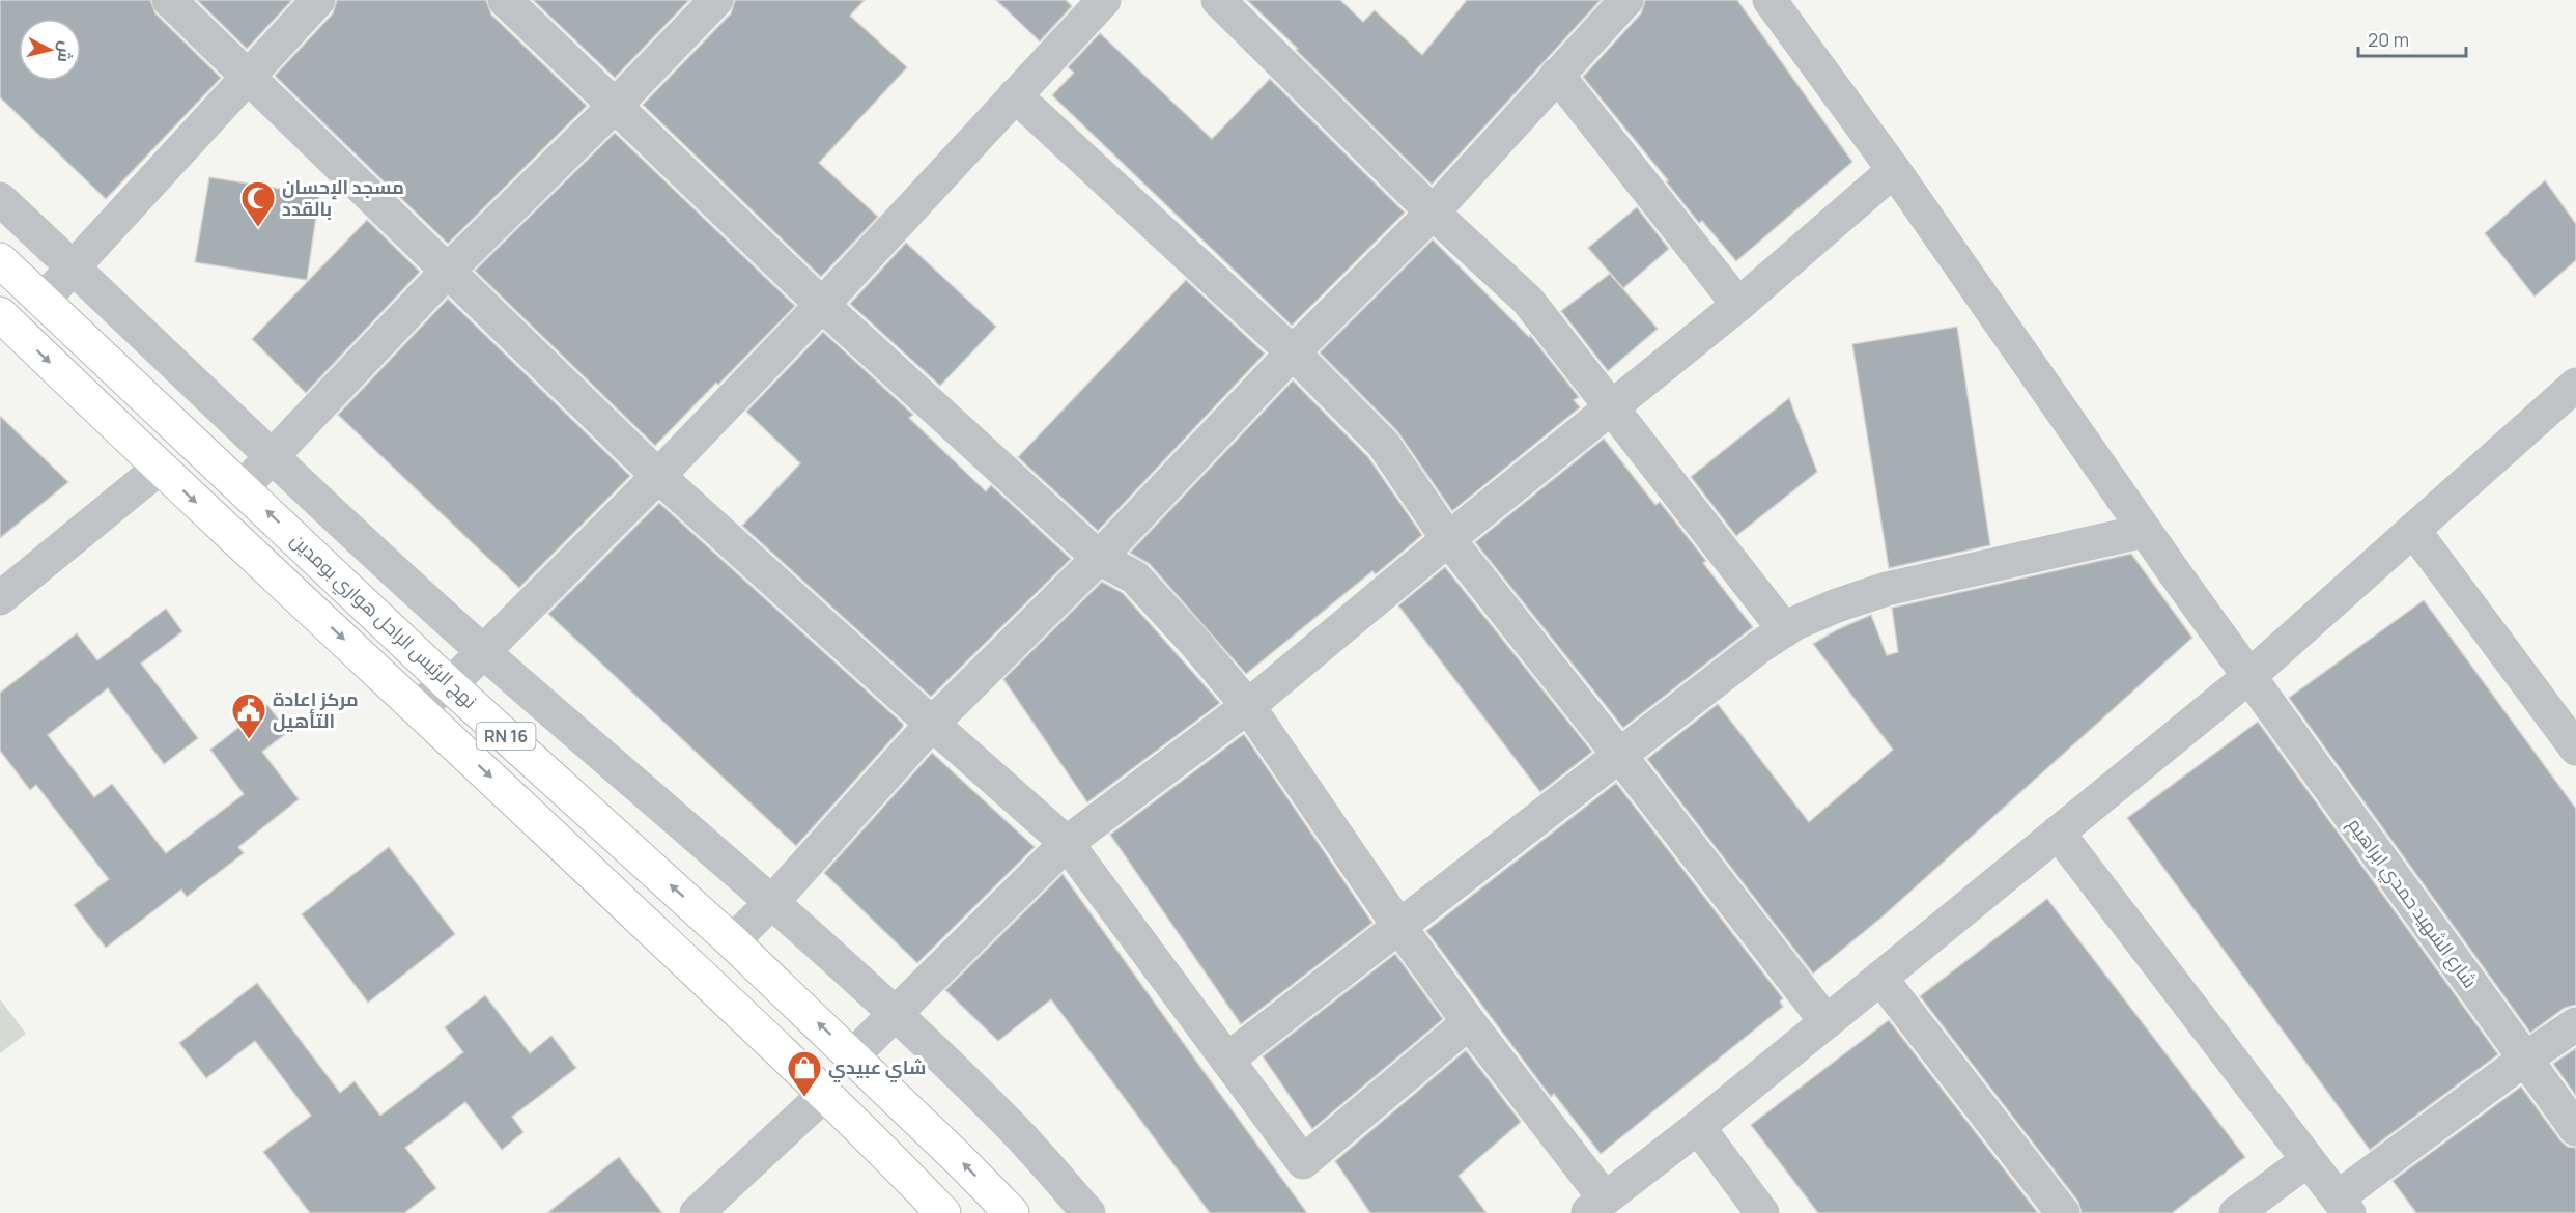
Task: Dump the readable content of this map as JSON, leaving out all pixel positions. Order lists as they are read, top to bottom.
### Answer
{
  "streets": {
    "main road": ["نهج الرئيس الراحل هواري بومدين", "RN 16"],
    "street": ["شارع الشهيد حمدي ابراهيم"]
  },
  "places": {
    "mosque": ["مسجد الإحسان بالقدد"],
    "public building": ["مركز إعادة التأهيل"],
    "shop": ["شاي عبيدي"]
  },
  "scale_bar": "20 m",
  "north": "right"
}
